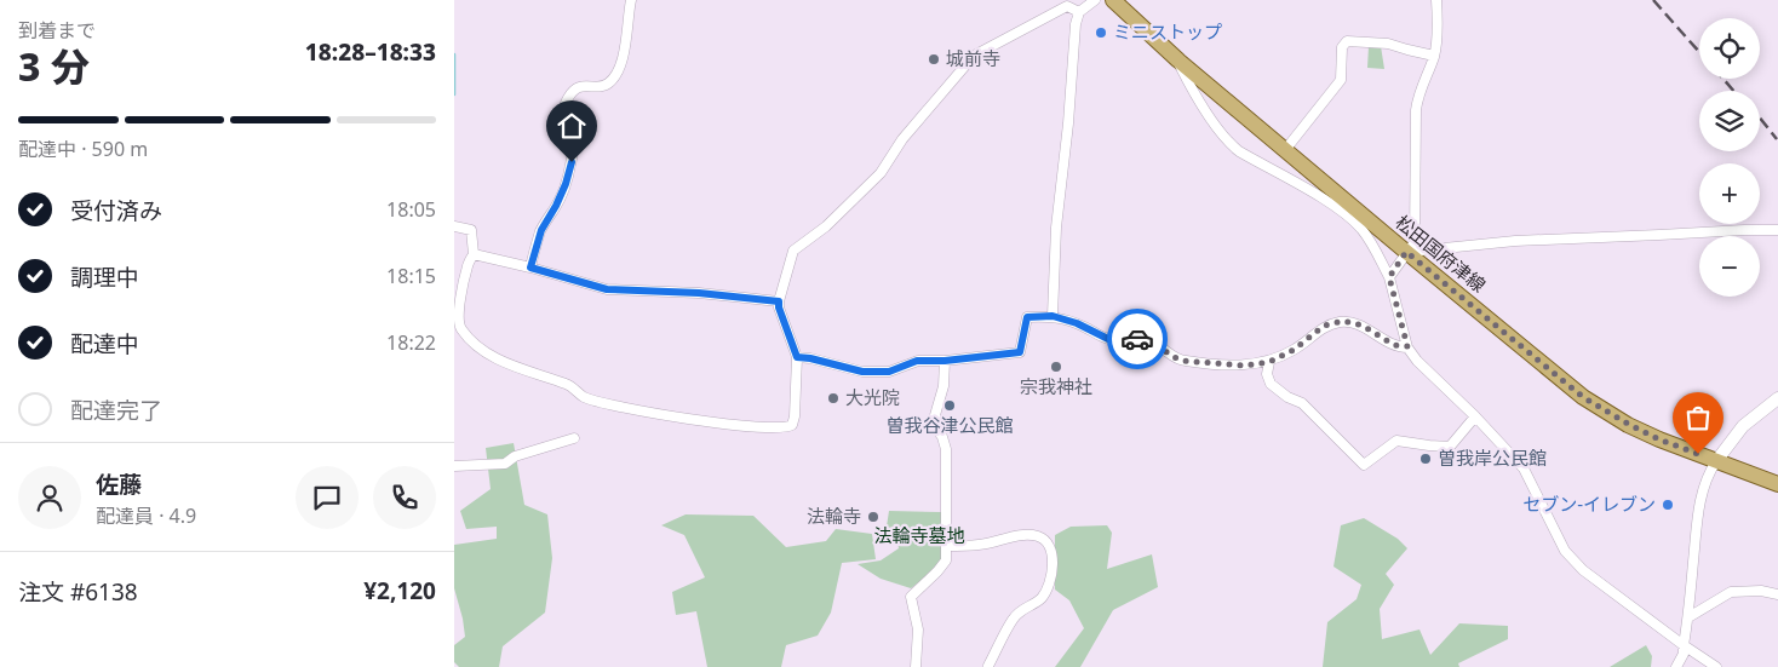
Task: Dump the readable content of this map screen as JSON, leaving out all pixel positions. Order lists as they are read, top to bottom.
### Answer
{
  "streets": {
    "main road": ["松田国府津線"]
  },
  "parks": ["法輪寺墓地"],
  "places": [
    "ミニストップ",
    "城前寺",
    "宗我神社",
    "大光院",
    "曽我谷津公民館",
    "曽我岸公民館",
    "セブン-イレブン",
    "法輪寺"
  ],
  "page": {
    "heading": ["3 分", "到着まで", "18:28–18:33"],
    "panel": [
      "佐藤",
      "配達員 · 4.9",
      "注文 #6138",
      "¥2,120"
    ],
    "map_buttons": ["+", "−"],
    "bar": "配達中 · 590 m",
    "list": [
      ["受付済み", "18:05"],
      ["調理中", "18:15"],
      ["配達中", "18:22"],
      "配達完了"
    ]
  }
}
